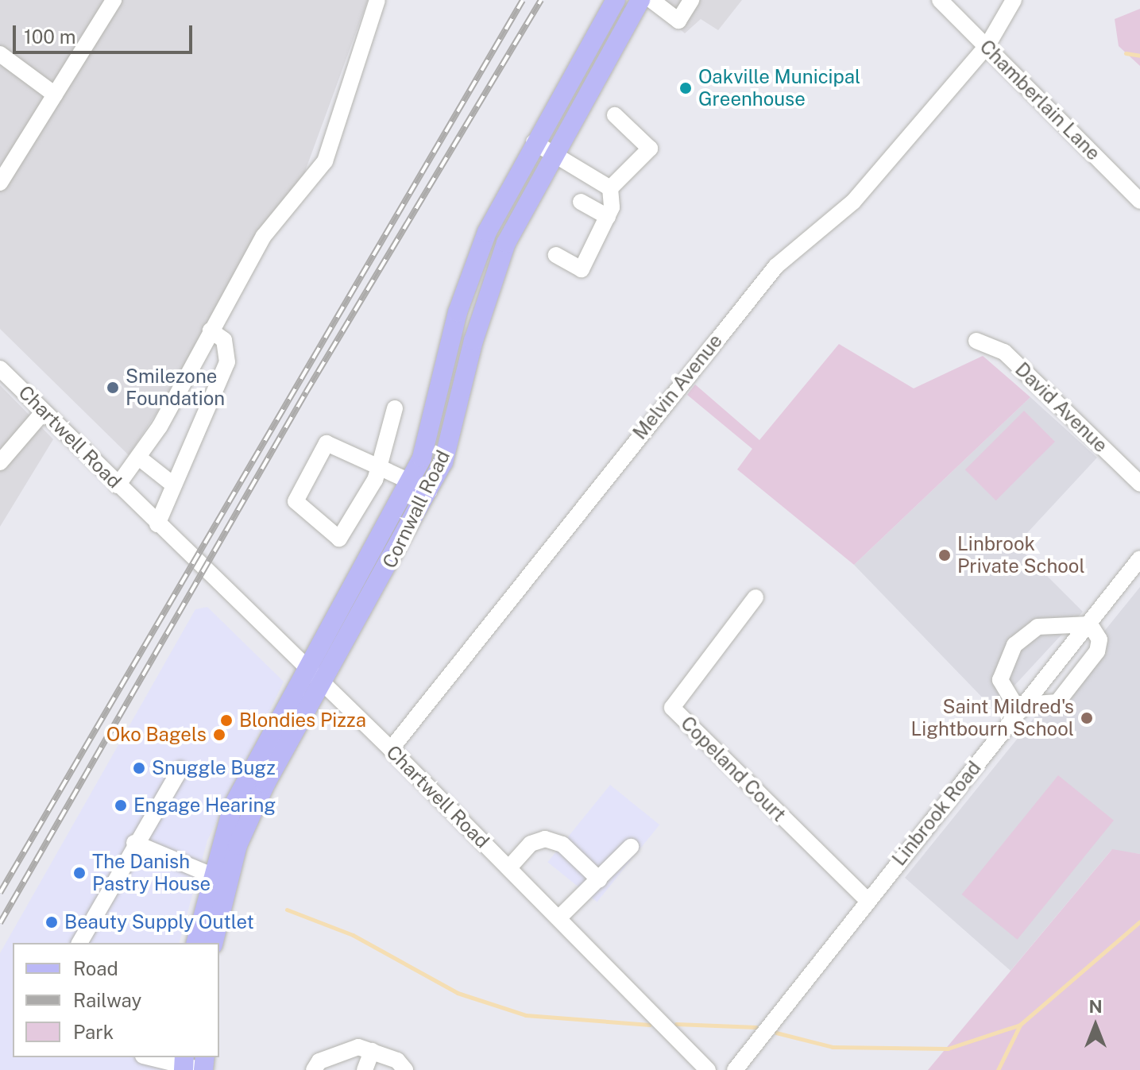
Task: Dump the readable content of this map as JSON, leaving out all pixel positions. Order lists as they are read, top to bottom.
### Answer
{
  "streets": {
    "main road": ["Cornwall Road"],
    "street": [
      "Chamberlain Lane",
      "Melvin Avenue",
      "David Avenue",
      "Chartwell Road",
      "Copeland Court",
      "Linbrook Road"
    ]
  },
  "crossings": [
    ["Chamberlain Lane", "Melvin Avenue"],
    ["Melvin Avenue", "Chartwell Road"],
    ["Chartwell Road", "Cornwall Road"],
    ["Copeland Court", "Linbrook Road"]
  ],
  "places": [
    "Oakville Municipal Greenhouse",
    "Smilezone Foundation",
    "Linbrook Private School",
    "Saint Mildred's Lightbourn School",
    "Blondies Pizza",
    "Oko Bagels",
    "Snuggle Bugz",
    "Engage Hearing",
    "The Danish Pastry House",
    "Beauty Supply Outlet"
  ],
  "legend": ["Road", "Railway", "Park"],
  "scale_bar": "100 m",
  "north": "top"
}
